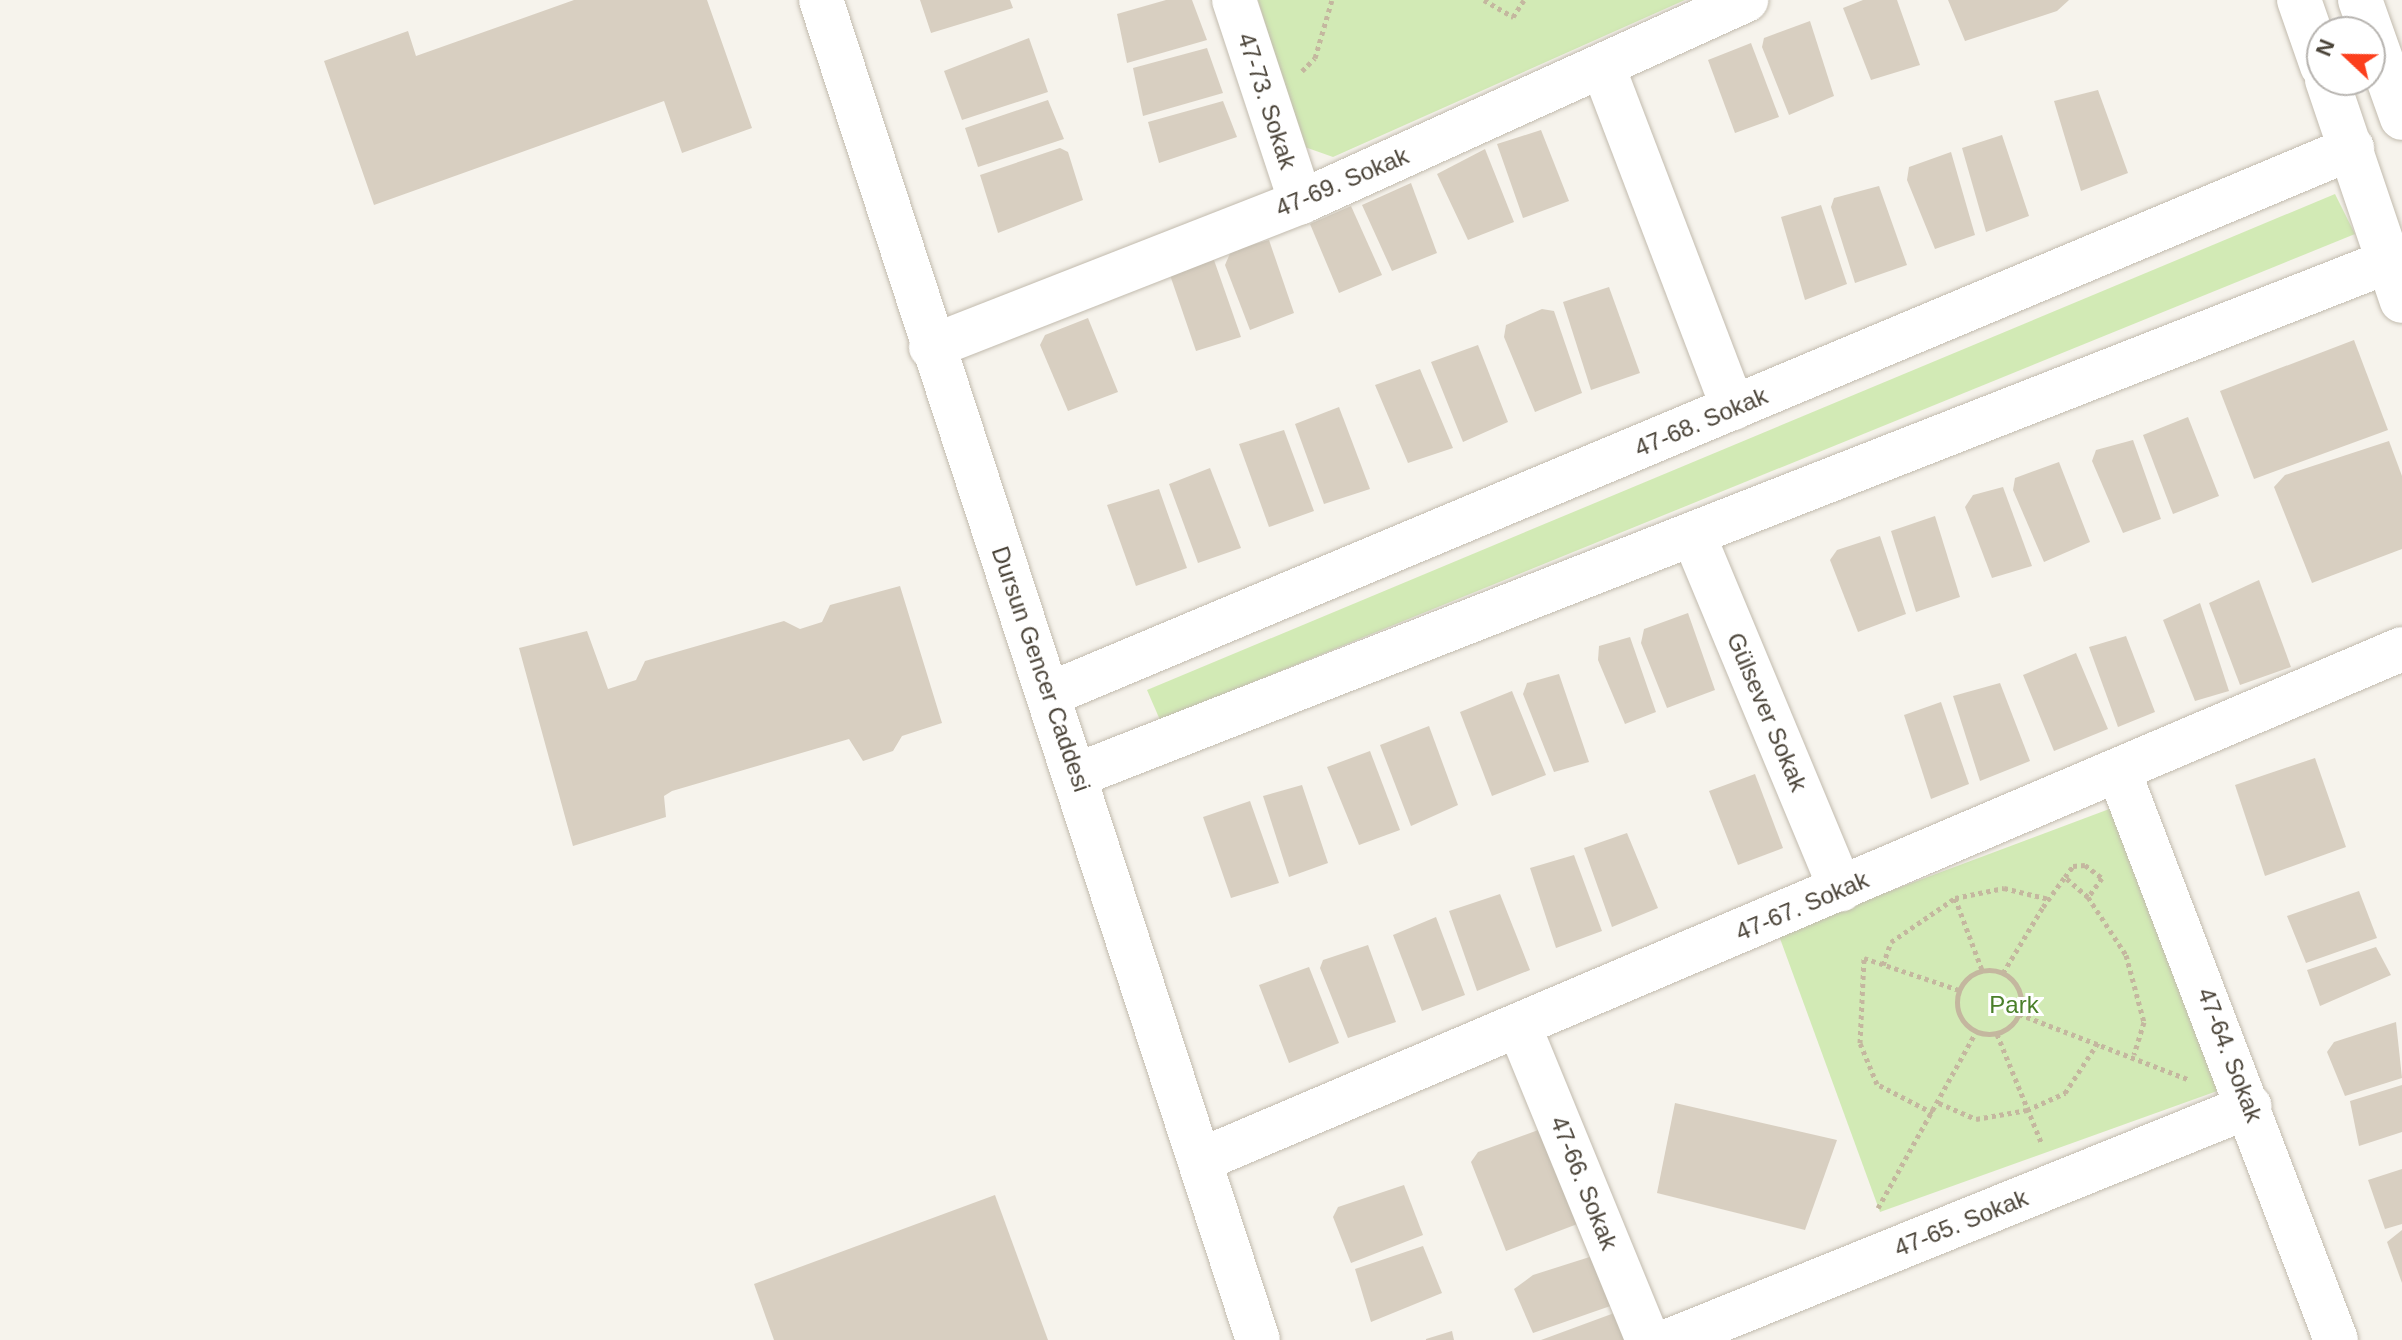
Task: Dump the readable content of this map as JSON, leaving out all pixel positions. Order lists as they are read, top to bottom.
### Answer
{
  "streets": {
    "street": [
      "47-73. Sokak",
      "47-69. Sokak",
      "47-68. Sokak",
      "Dursun Gencer Caddesi",
      "Gülsever Sokak",
      "47-67. Sokak",
      "47-64. Sokak",
      "47-66. Sokak",
      "47-65. Sokak"
    ]
  },
  "crossings": [
    ["47-73. Sokak", "47-69. Sokak"],
    ["47-69. Sokak", "Dursun Gencer Caddesi"],
    ["47-68. Sokak", "Dursun Gencer Caddesi"],
    ["Dursun Gencer Caddesi", "47-67. Sokak"],
    ["Gülsever Sokak", "47-67. Sokak"],
    ["47-67. Sokak", "47-64. Sokak"],
    ["47-67. Sokak", "47-66. Sokak"],
    ["47-64. Sokak", "47-65. Sokak"]
  ],
  "parks": ["Park"],
  "north": "left"
}
